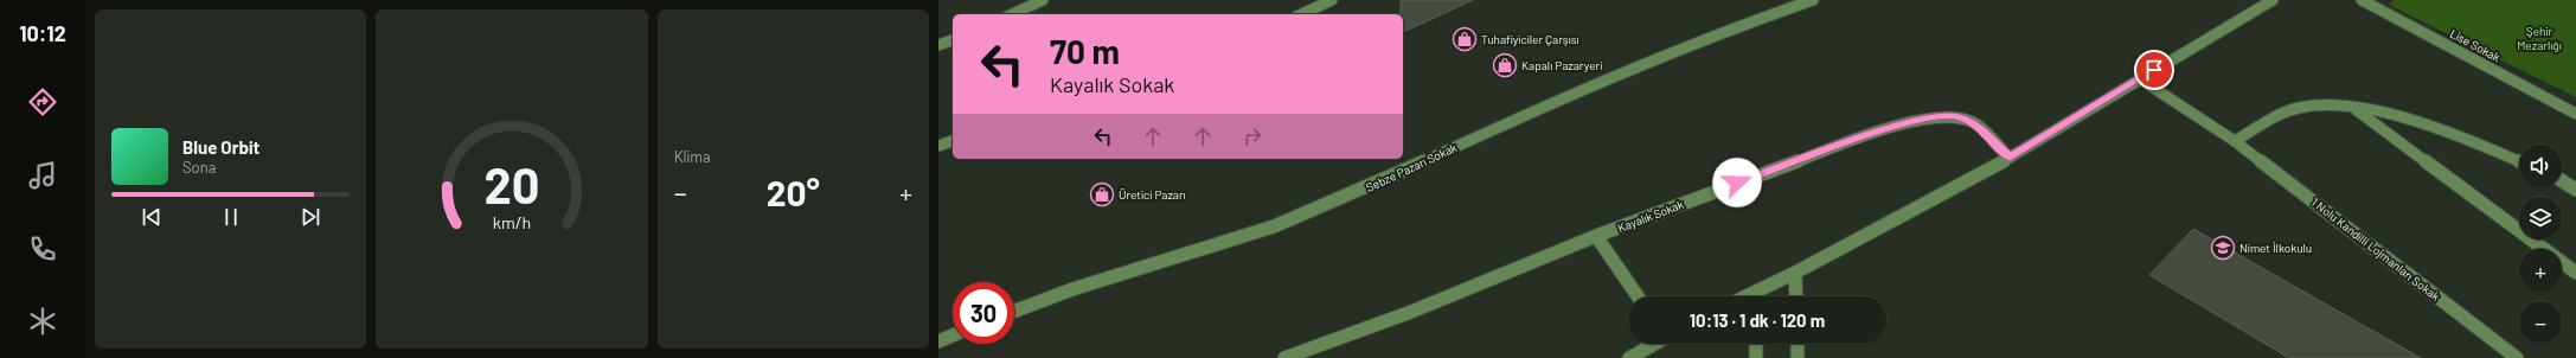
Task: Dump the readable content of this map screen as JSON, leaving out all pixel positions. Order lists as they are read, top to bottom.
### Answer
{
  "streets": {
    "street": [
      "Lise Sokak",
      "Sebze Pazarı Sokak",
      "Kayalık Sokak",
      "1 Nolu Kandilli Lojmanları Sokak"
    ]
  },
  "parks": ["Şehir Mezarlığı"],
  "places": {
    "shop": ["Tuhafiyiciler Çarşısı", "Kapalı Pazaryeri", "Üretici Pazarı"],
    "school or university": ["Nimet İlkokulu"]
  },
  "page": {
    "tabs": "10:12",
    "tile": "Klima",
    "turn": ["70 m", "Kayalık Sokak"],
    "song": ["Blue Orbit", "Sona"],
    "map_buttons": ["+", "−"],
    "heat": ["−", "20°", "+"],
    "limit": "30",
    "trip": "10:13 · 1 dk · 120 m",
    "gauge": ["20", "km/h"]
  }
}
